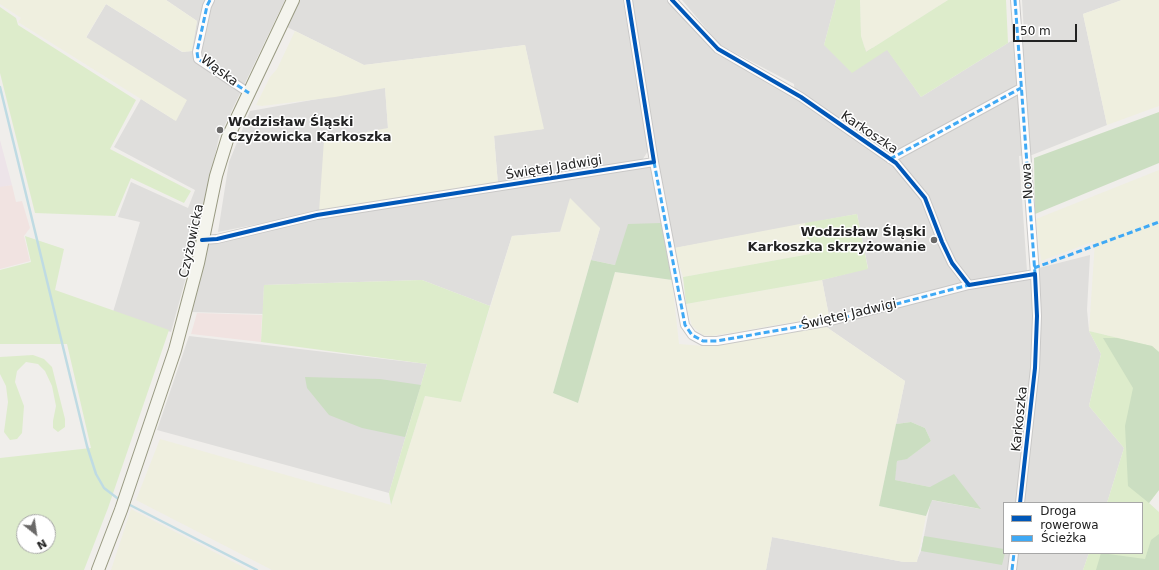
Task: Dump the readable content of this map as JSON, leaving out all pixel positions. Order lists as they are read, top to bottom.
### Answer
{
  "streets": {
    "street": [
      "Wąska",
      "Karkoszka",
      "Świętej Jadwigi",
      "Nowa",
      "Czyżowicka"
    ]
  },
  "crossings": [
    ["Wąska", "Czyżowicka"],
    ["Karkoszka", "Świętej Jadwigi"],
    ["Karkoszka", "Nowa"],
    ["Świętej Jadwigi", "Czyżowicka"]
  ],
  "places": ["Wodzisław Śląski Czyżowicka Karkoszka", "Wodzisław Śląski Karkoszka skrzyżowanie"],
  "legend": ["Droga rowerowa", "Ścieżka"],
  "scale_bar": "50 m",
  "north": "bottom right"
}
